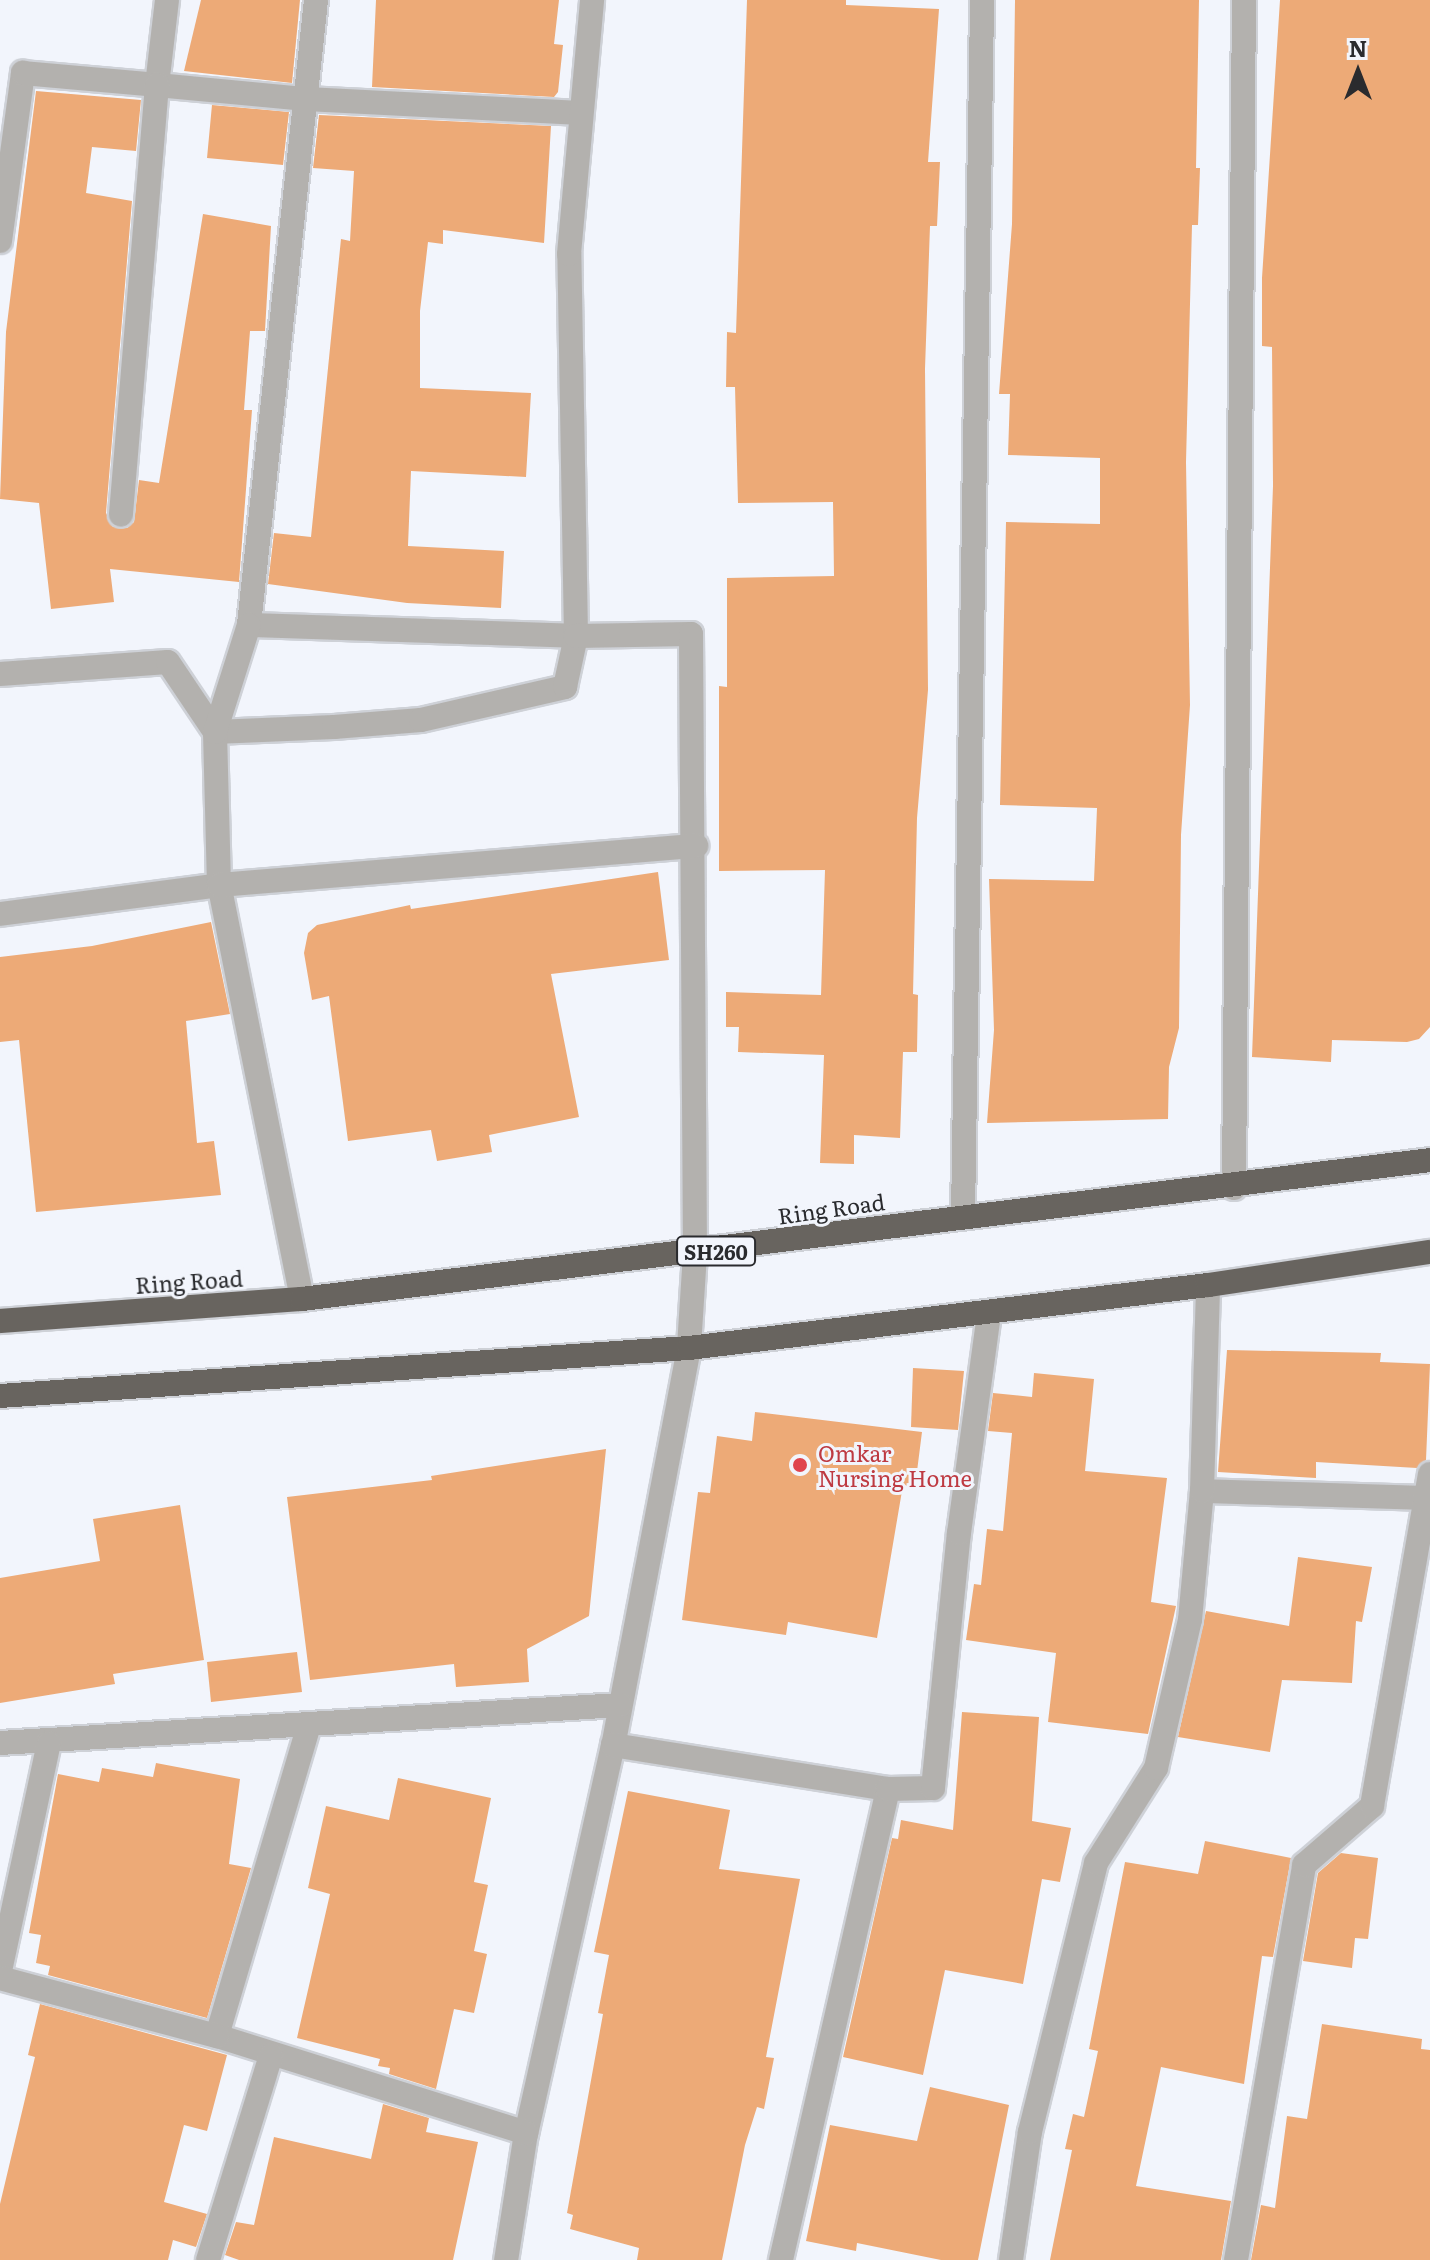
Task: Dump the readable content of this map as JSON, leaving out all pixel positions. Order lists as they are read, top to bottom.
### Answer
{
  "streets": {
    "highway": ["Ring Road", "SH260"]
  },
  "places": ["Omkar Nursing Home"],
  "north": "top"
}
